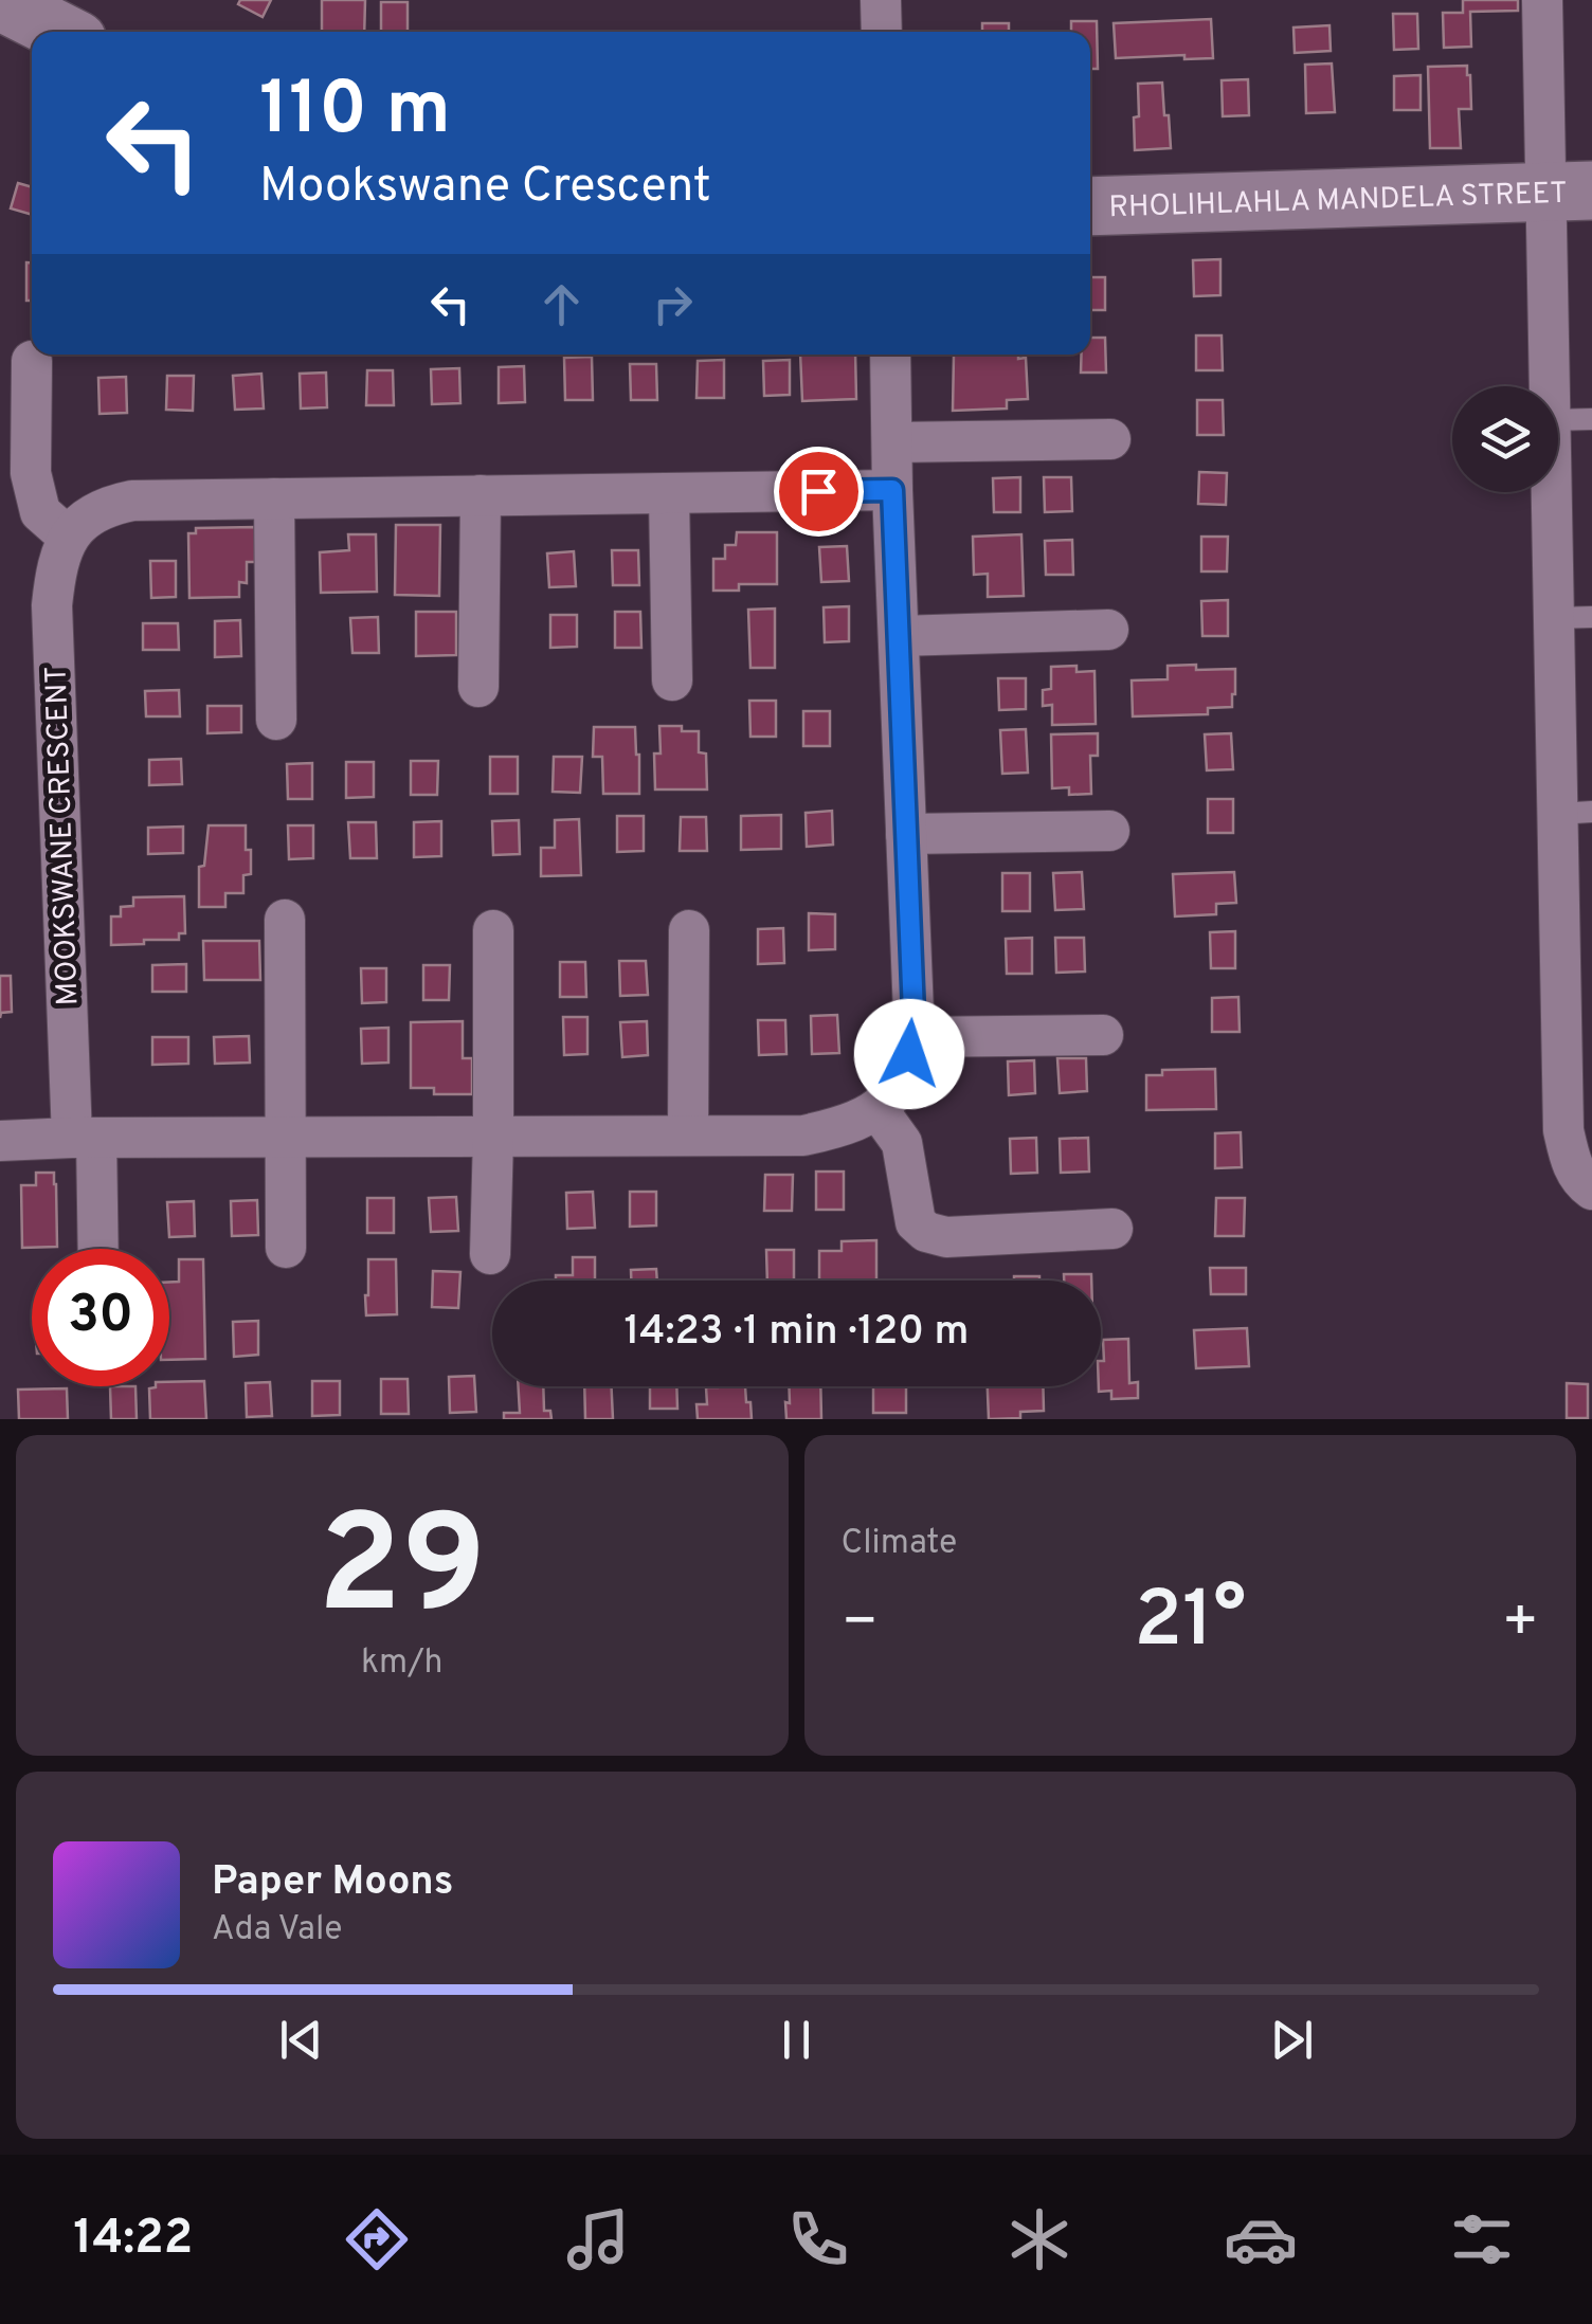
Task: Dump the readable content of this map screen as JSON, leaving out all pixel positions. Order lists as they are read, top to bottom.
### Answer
{
  "streets": {
    "street": ["RHOLIHLAHLA MANDELA STREET", "MOOKSWANE CRESCENT"]
  },
  "page": {
    "turn": ["110 m", "Mookswane Crescent"],
    "limit": "30",
    "trip": "14:23 · 1 min · 120 m",
    "tile": [
      ["29", "km/h"],
      "Climate"
    ],
    "heat": ["−", "21°", "+"],
    "song": ["Paper Moons", "Ada Vale"],
    "tabs": "14:22"
  }
}
